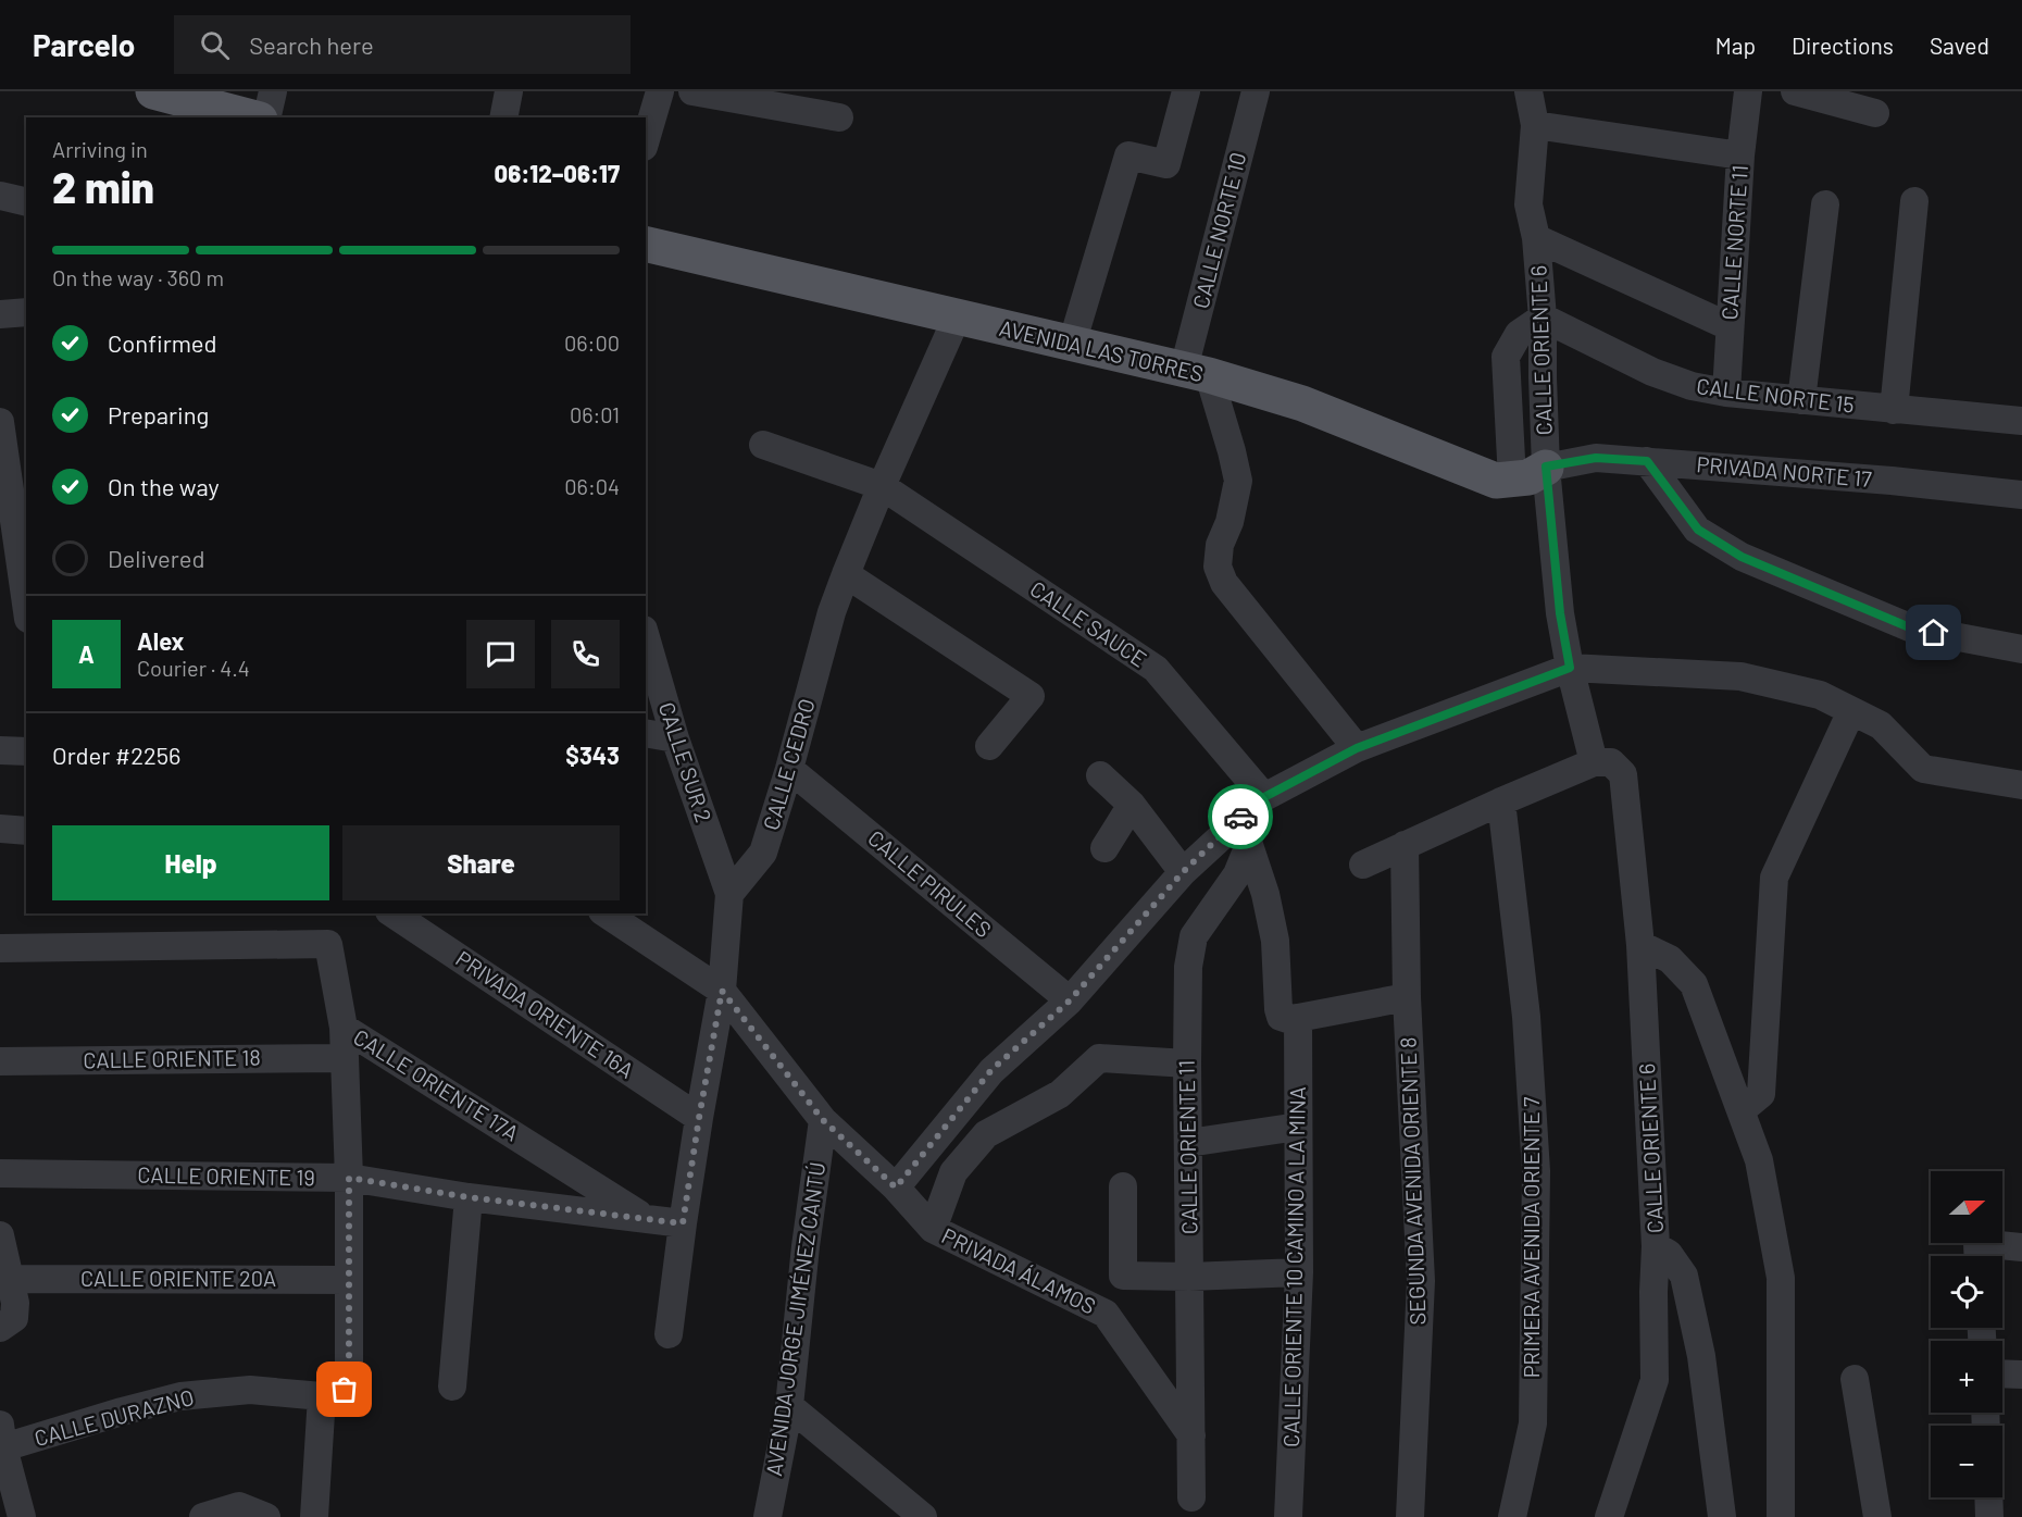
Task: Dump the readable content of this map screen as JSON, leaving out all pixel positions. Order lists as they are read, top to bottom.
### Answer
{
  "streets": {
    "main road": ["AVENIDA LAS TORRES"],
    "street": [
      "CALLE NORTE 10",
      "CALLE NORTE 11",
      "CALLE ORIENTE 6",
      "CALLE NORTE 15",
      "PRIVADA NORTE 17",
      "CALLE SAUCE",
      "CALLE SUR 2",
      "CALLE CEDRO",
      "CALLE PIRULES",
      "PRIVADA ORIENTE 16A",
      "CALLE ORIENTE 18",
      "CALLE ORIENTE 17A",
      "CALLE ORIENTE 11",
      "CALLE ORIENTE 19",
      "SEGUNDA AVENIDA ORIENTE 8",
      "PRIMERA AVENIDA ORIENTE 7",
      "CALLE ORIENTE 10 CAMINO A LA MINA",
      "PRIVADA ÁLAMOS",
      "CALLE ORIENTE 20A",
      "AVENIDA JORGE JIMÉNEZ CANTÚ",
      "CALLE DURAZNO"
    ]
  },
  "crossings": [
    ["CALLE NORTE 10", "AVENIDA LAS TORRES"],
    ["CALLE NORTE 11", "CALLE NORTE 15"],
    ["CALLE ORIENTE 6", "AVENIDA LAS TORRES"],
    ["CALLE ORIENTE 6", "CALLE NORTE 15"],
    ["CALLE ORIENTE 6", "PRIVADA NORTE 17"],
    ["AVENIDA LAS TORRES", "PRIVADA NORTE 17"],
    ["AVENIDA LAS TORRES", "CALLE CEDRO"],
    ["CALLE SAUCE", "CALLE CEDRO"],
    ["CALLE SUR 2", "CALLE CEDRO"],
    ["CALLE CEDRO", "CALLE PIRULES"],
    ["CALLE ORIENTE 17A", "CALLE ORIENTE 19"],
    ["CALLE ORIENTE 11", "CALLE ORIENTE 10 CAMINO A LA MINA"],
    ["CALLE ORIENTE 11", "PRIVADA ÁLAMOS"]
  ],
  "north": "right",
  "page": {
    "header": "Parcelo",
    "search": "Search here",
    "nav": ["Map", "Directions", "Saved"],
    "heading": ["2 min", "Arriving in", "06:12–06:17"],
    "panel": [
      "Alex",
      "Courier · 4.4",
      "Order #2256",
      "$343"
    ],
    "bar": "On the way · 360 m",
    "list": [
      ["Confirmed", "06:00"],
      ["Preparing", "06:01"],
      ["On the way", "06:04"],
      "Delivered"
    ],
    "round": "A",
    "buttons": ["Help", "Share"],
    "map_buttons": ["+", "−"]
  }
}
